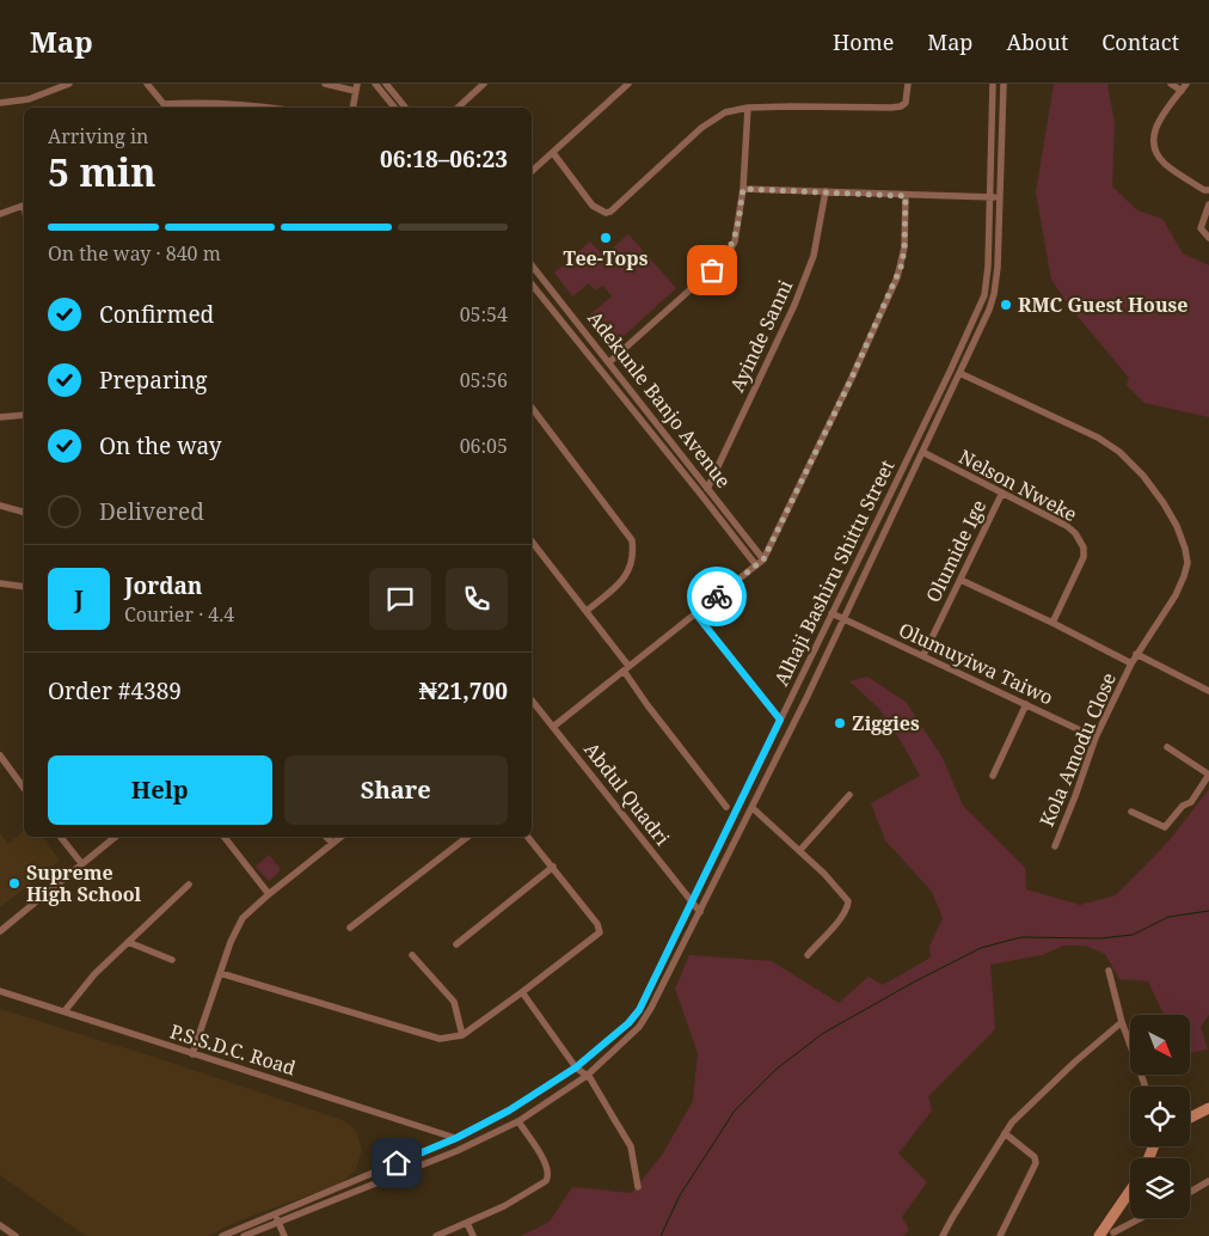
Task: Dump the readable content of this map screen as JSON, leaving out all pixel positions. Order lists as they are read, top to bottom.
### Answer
{
  "streets": {
    "street": [
      "Ayinde Sanni",
      "Adekunle Banjo Avenue",
      "Nelson Nweke",
      "Olumide Ige",
      "Alhaji Bashiru Shittu Street",
      "Olumuyiwa Taiwo",
      "Kola Amodu Close",
      "Abdul Quadri",
      "P.S.S.D.C. Road"
    ]
  },
  "crossings": [
    ["Ayinde Sanni", "Adekunle Banjo Avenue"],
    ["Nelson Nweke", "Olumide Ige"],
    ["Nelson Nweke", "Alhaji Bashiru Shittu Street"],
    ["Olumide Ige", "Olumuyiwa Taiwo"],
    ["Alhaji Bashiru Shittu Street", "Olumuyiwa Taiwo"],
    ["Alhaji Bashiru Shittu Street", "Kola Amodu Close"],
    ["Alhaji Bashiru Shittu Street", "Abdul Quadri"],
    ["Alhaji Bashiru Shittu Street", "P.S.S.D.C. Road"],
    ["Olumuyiwa Taiwo", "Kola Amodu Close"]
  ],
  "places": [
    "Tee-Tops",
    "RMC Guest House",
    "Ziggies",
    "Supreme High School"
  ],
  "north": "bottom right",
  "page": {
    "header": "Map",
    "nav": [
      "Home",
      "Map",
      "About",
      "Contact"
    ],
    "heading": ["5 min", "Arriving in", "06:18–06:23"],
    "panel": [
      "Jordan",
      "Courier · 4.4",
      "Order #4389",
      "₦21,700"
    ],
    "bar": "On the way · 840 m",
    "list": [
      ["Confirmed", "05:54"],
      ["Preparing", "05:56"],
      ["On the way", "06:05"],
      "Delivered"
    ],
    "round": "J",
    "buttons": ["Help", "Share"]
  }
}
